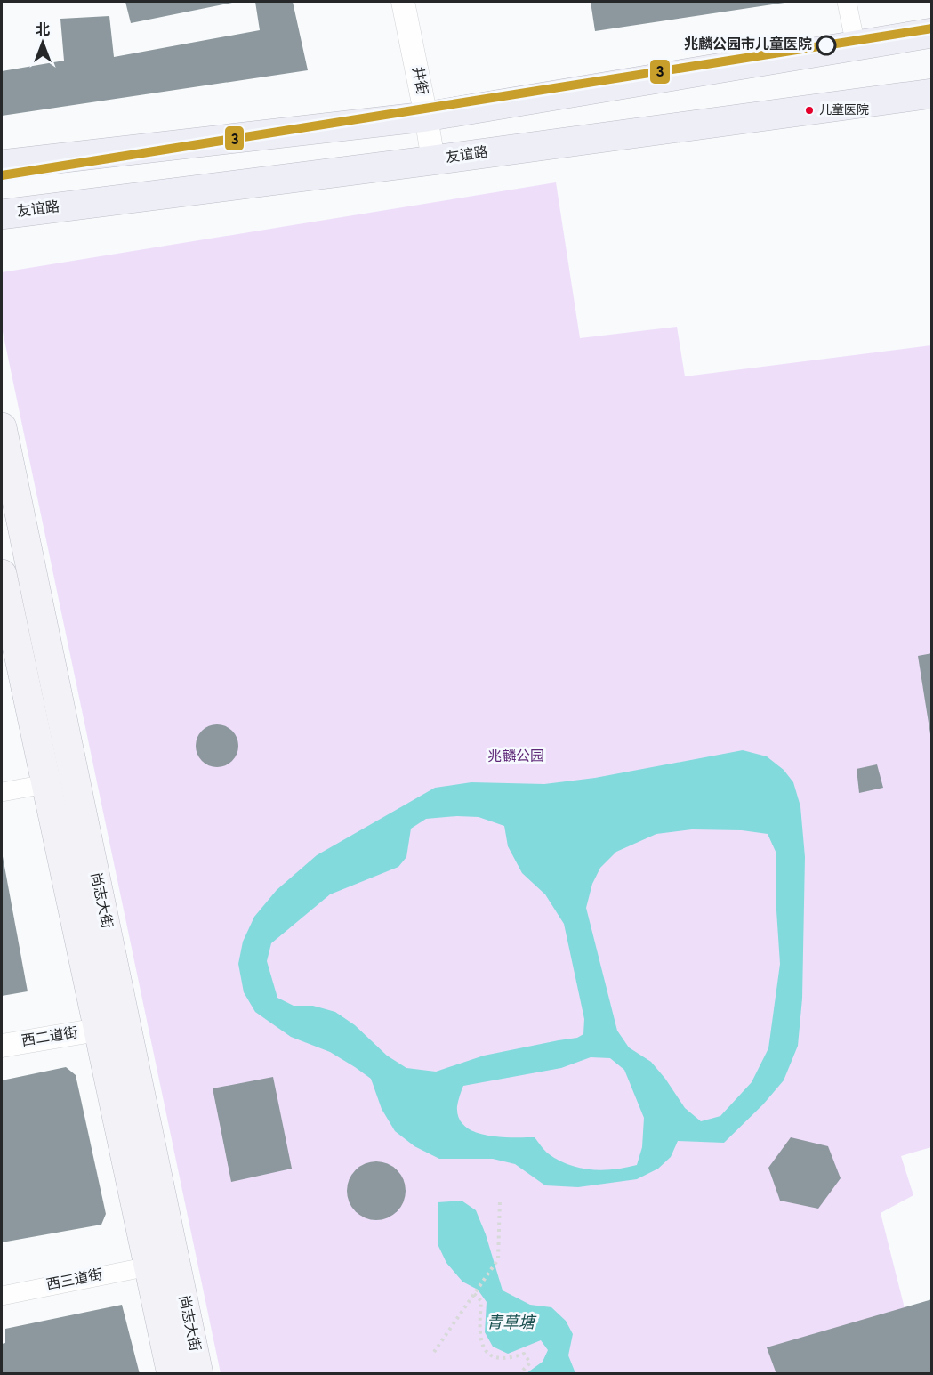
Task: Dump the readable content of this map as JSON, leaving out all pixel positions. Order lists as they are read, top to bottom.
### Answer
{
  "streets": {
    "highway": ["友谊路"],
    "main road": ["尚志大街"],
    "street": ["井街", "西二道街", "西三道街"]
  },
  "crossings": [
    ["井街", "友谊路"],
    ["尚志大街", "西二道街"],
    ["尚志大街", "西三道街"]
  ],
  "water": ["青草塘"],
  "parks": ["兆麟公园"],
  "places": ["兆麟公园·市儿童医院", "儿童医院"],
  "lines": ["transit line 3"],
  "north": "top"
}
